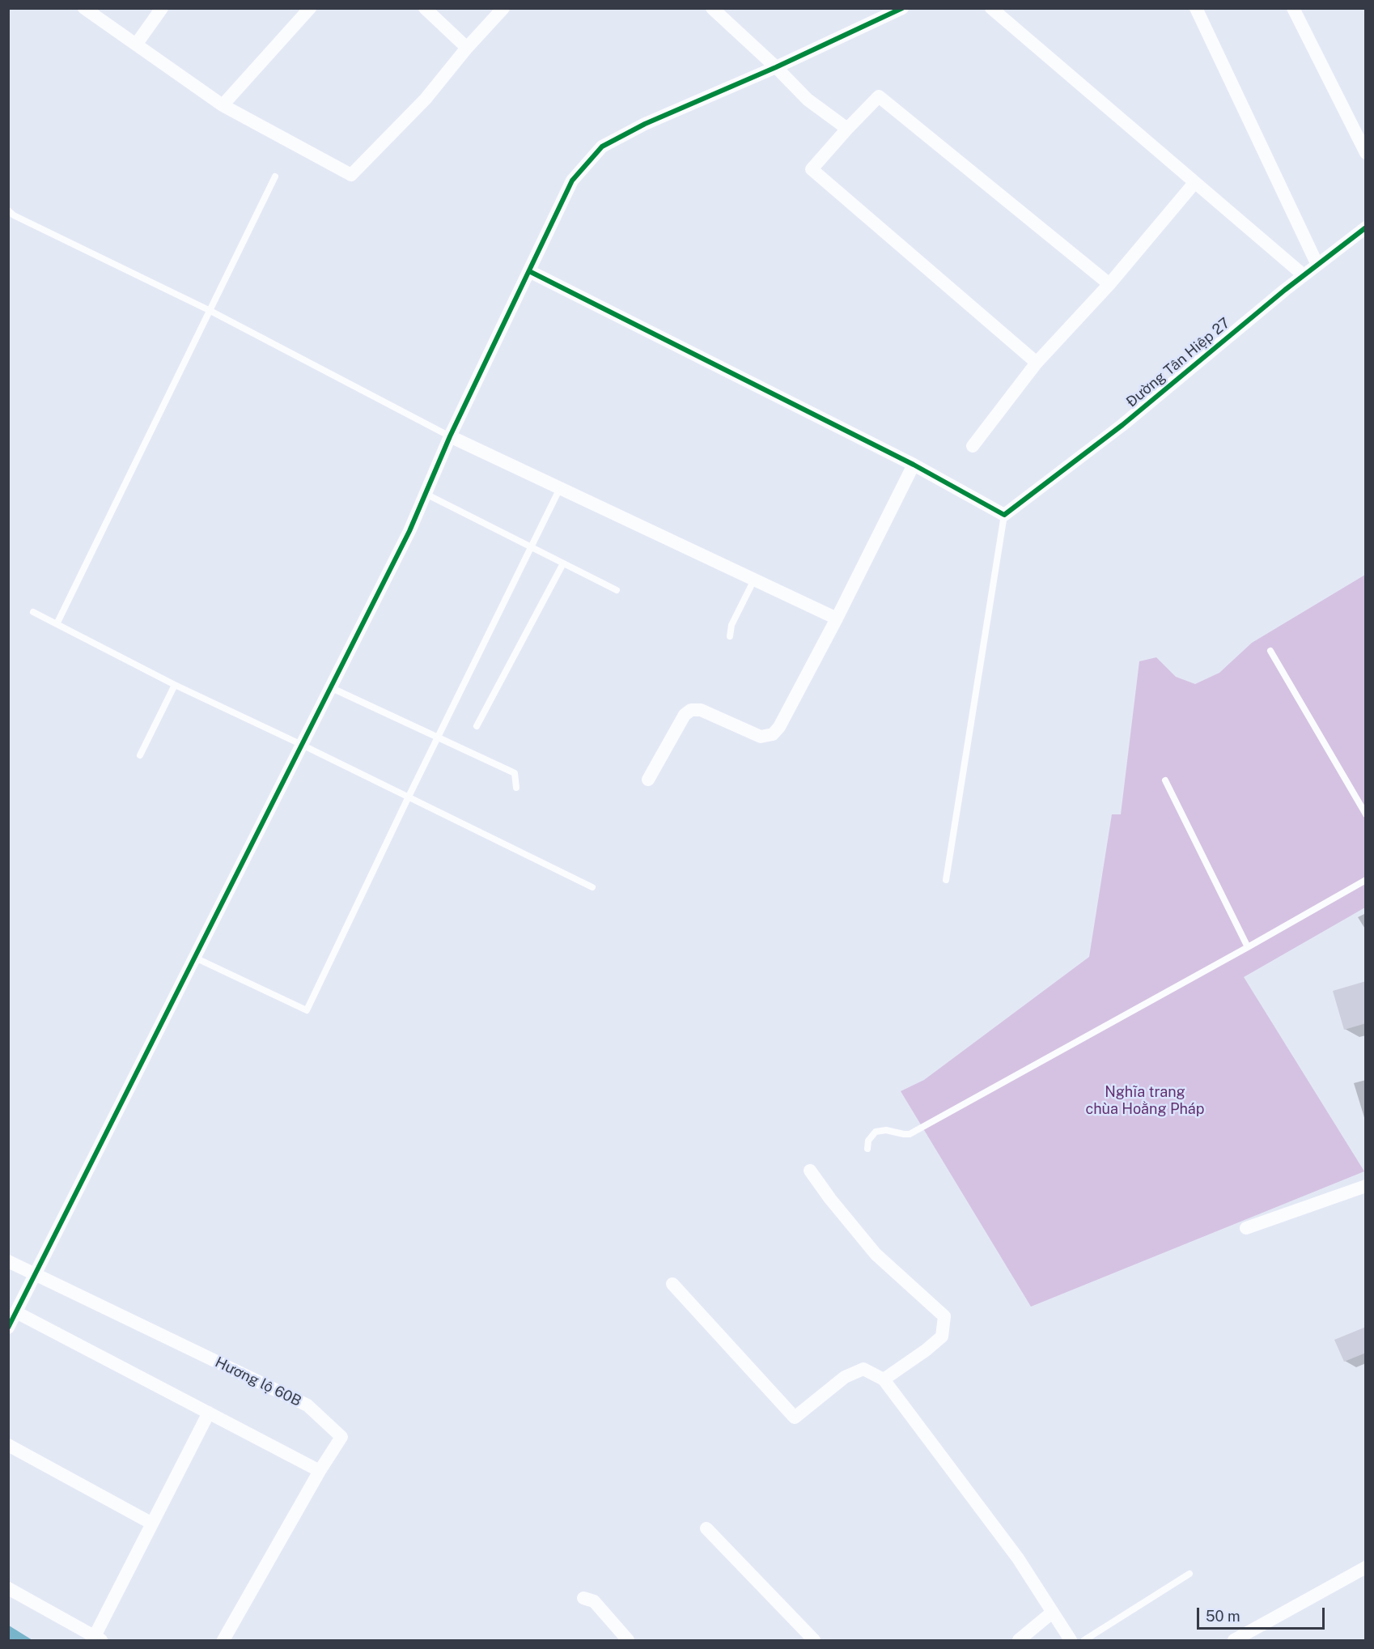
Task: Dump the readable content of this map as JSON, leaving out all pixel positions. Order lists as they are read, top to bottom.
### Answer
{
  "streets": {
    "street": ["Đường Tân Hiệp 27", "Hương lộ 60B"]
  },
  "parks": ["Nghĩa trang chùa Hoằng Pháp"],
  "scale_bar": "50 m"
}
